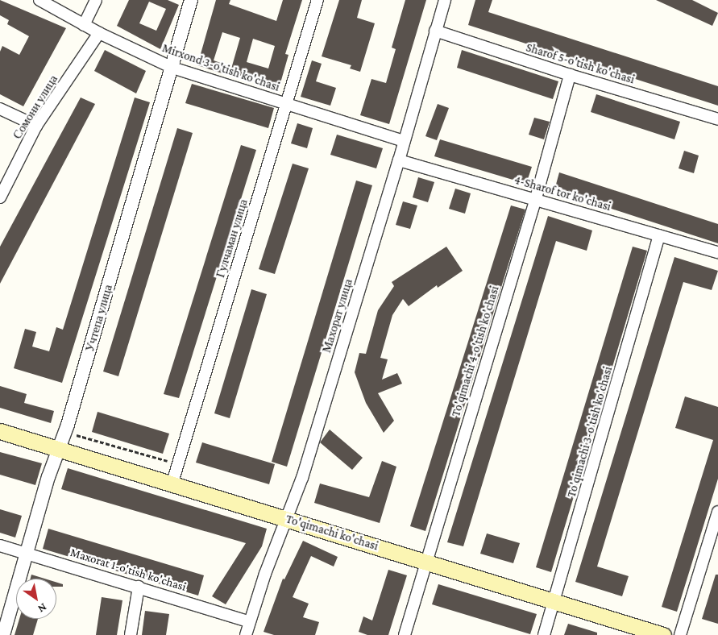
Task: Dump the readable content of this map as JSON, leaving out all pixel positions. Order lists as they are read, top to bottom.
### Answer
{
  "streets": {
    "main road": ["To'qimachi ko'chasi"],
    "street": [
      "Sharof 5-o'tish ko'chasi",
      "Mirxond 3-o'tish ko'chasi",
      "Сомони улица",
      "4-Sharof tor ko'chasi",
      "Гулчаман улица",
      "Махорат улица",
      "Учтепа улица",
      "To'qimachi 4-o'tish ko'chasi",
      "To'qimachi 3-o'tish ko'chasi",
      "Maxorat 1-o'tish ko'chasi"
    ]
  },
  "crossings": [
    ["Sharof 5-o'tish ko'chasi", "Махорат улица"],
    ["Sharof 5-o'tish ko'chasi", "To'qimachi 4-o'tish ko'chasi"],
    ["Mirxond 3-o'tish ko'chasi", "Сомони улица"],
    ["Mirxond 3-o'tish ko'chasi", "Гулчаман улица"],
    ["Mirxond 3-o'tish ko'chasi", "Учтепа улица"],
    ["4-Sharof tor ko'chasi", "Махорат улица"],
    ["4-Sharof tor ko'chasi", "To'qimachi 4-o'tish ko'chasi"],
    ["4-Sharof tor ko'chasi", "To'qimachi 3-o'tish ko'chasi"],
    ["Гулчаман улица", "To'qimachi ko'chasi"],
    ["Махорат улица", "To'qimachi ko'chasi"],
    ["Махорат улица", "Maxorat 1-o'tish ko'chasi"],
    ["Учтепа улица", "To'qimachi ko'chasi"],
    ["Учтепа улица", "Maxorat 1-o'tish ko'chasi"],
    ["To'qimachi 4-o'tish ko'chasi", "To'qimachi ko'chasi"],
    ["To'qimachi 3-o'tish ko'chasi", "To'qimachi ko'chasi"]
  ],
  "north": "bottom right"
}
